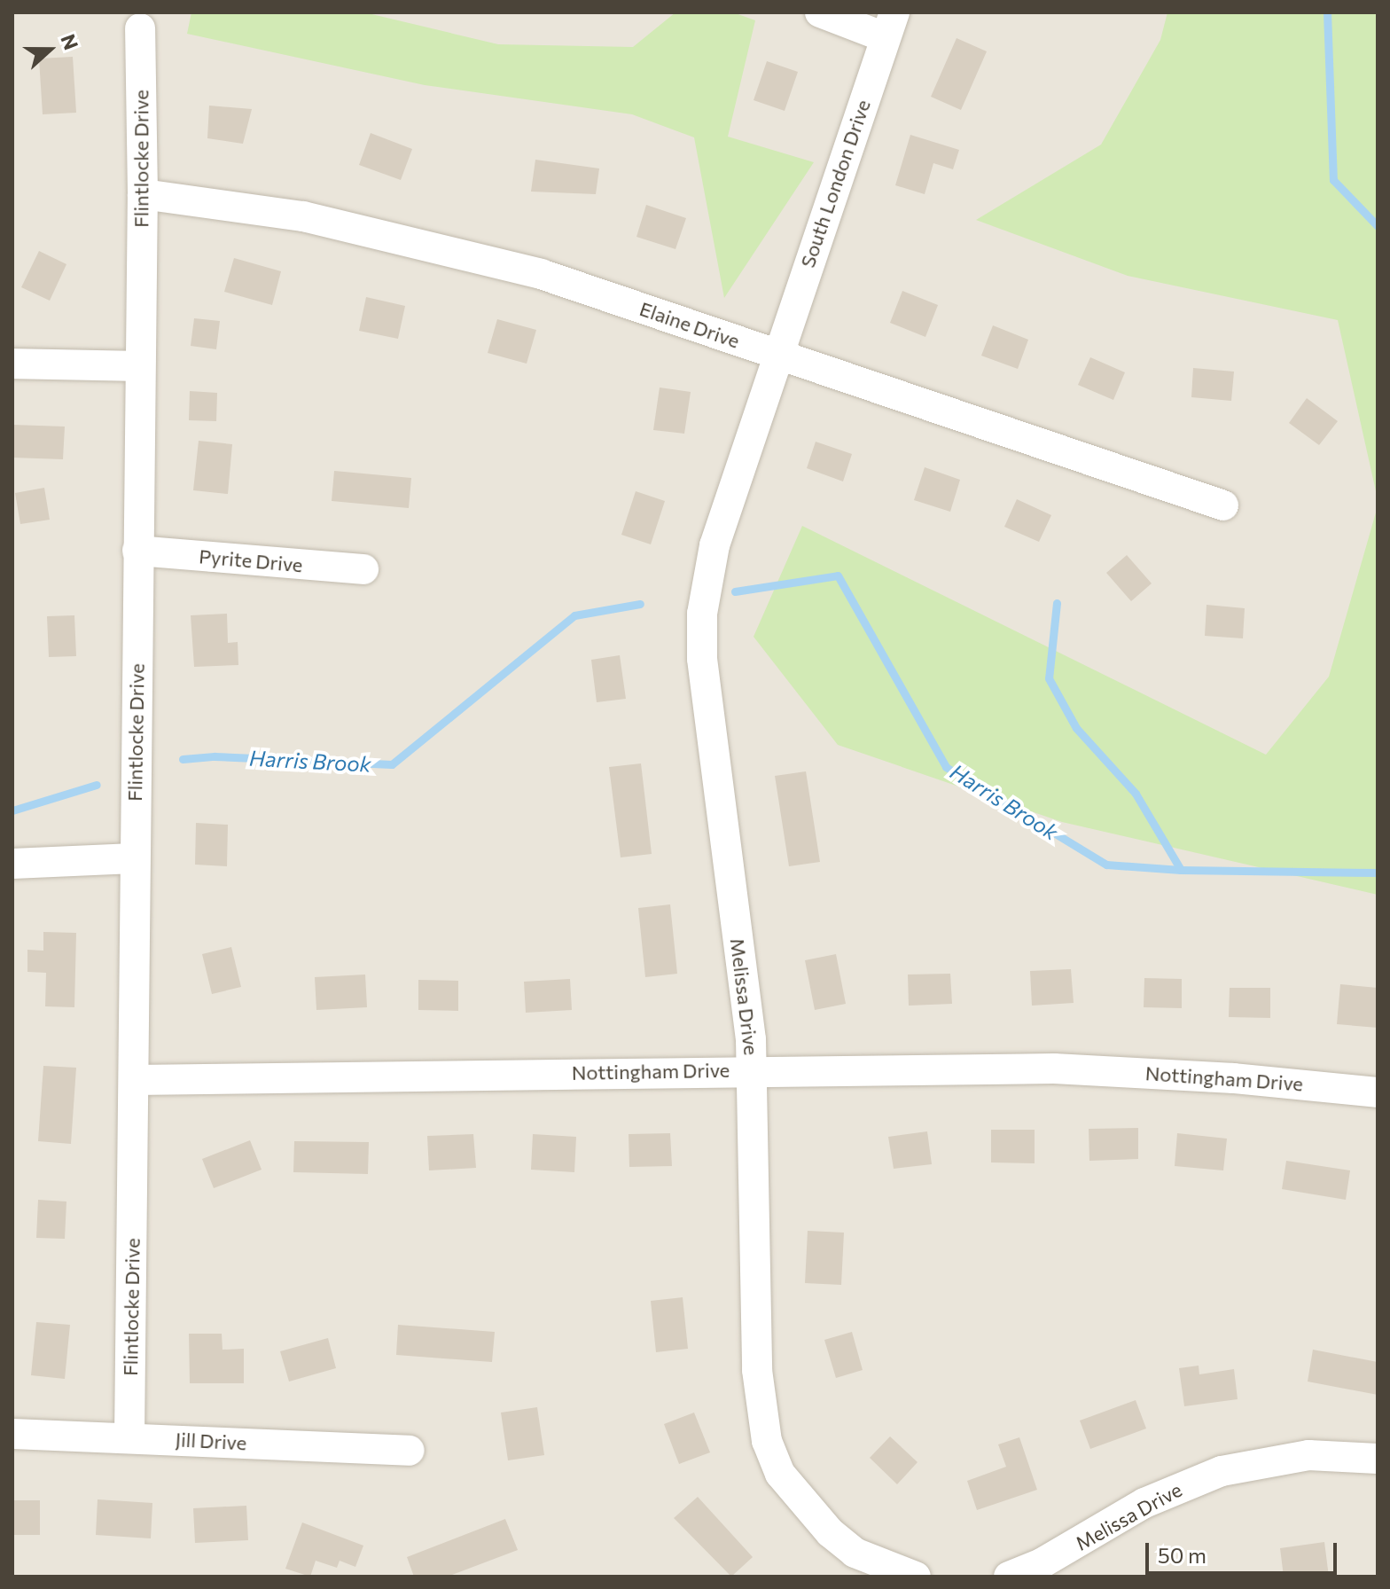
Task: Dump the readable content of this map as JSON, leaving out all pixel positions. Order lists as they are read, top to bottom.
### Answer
{
  "streets": {
    "street": [
      "Flintlocke Drive",
      "South London Drive",
      "Elaine Drive",
      "Pyrite Drive",
      "Melissa Drive",
      "Nottingham Drive",
      "Jill Drive"
    ]
  },
  "crossings": [
    ["Flintlocke Drive", "Elaine Drive"],
    ["Flintlocke Drive", "Pyrite Drive"],
    ["Flintlocke Drive", "Nottingham Drive"],
    ["Flintlocke Drive", "Jill Drive"],
    ["South London Drive", "Elaine Drive"],
    ["South London Drive", "Melissa Drive"],
    ["Elaine Drive", "Melissa Drive"],
    ["Melissa Drive", "Nottingham Drive"]
  ],
  "water": ["Harris Brook"],
  "scale_bar": "50 m",
  "north": "right"
}
